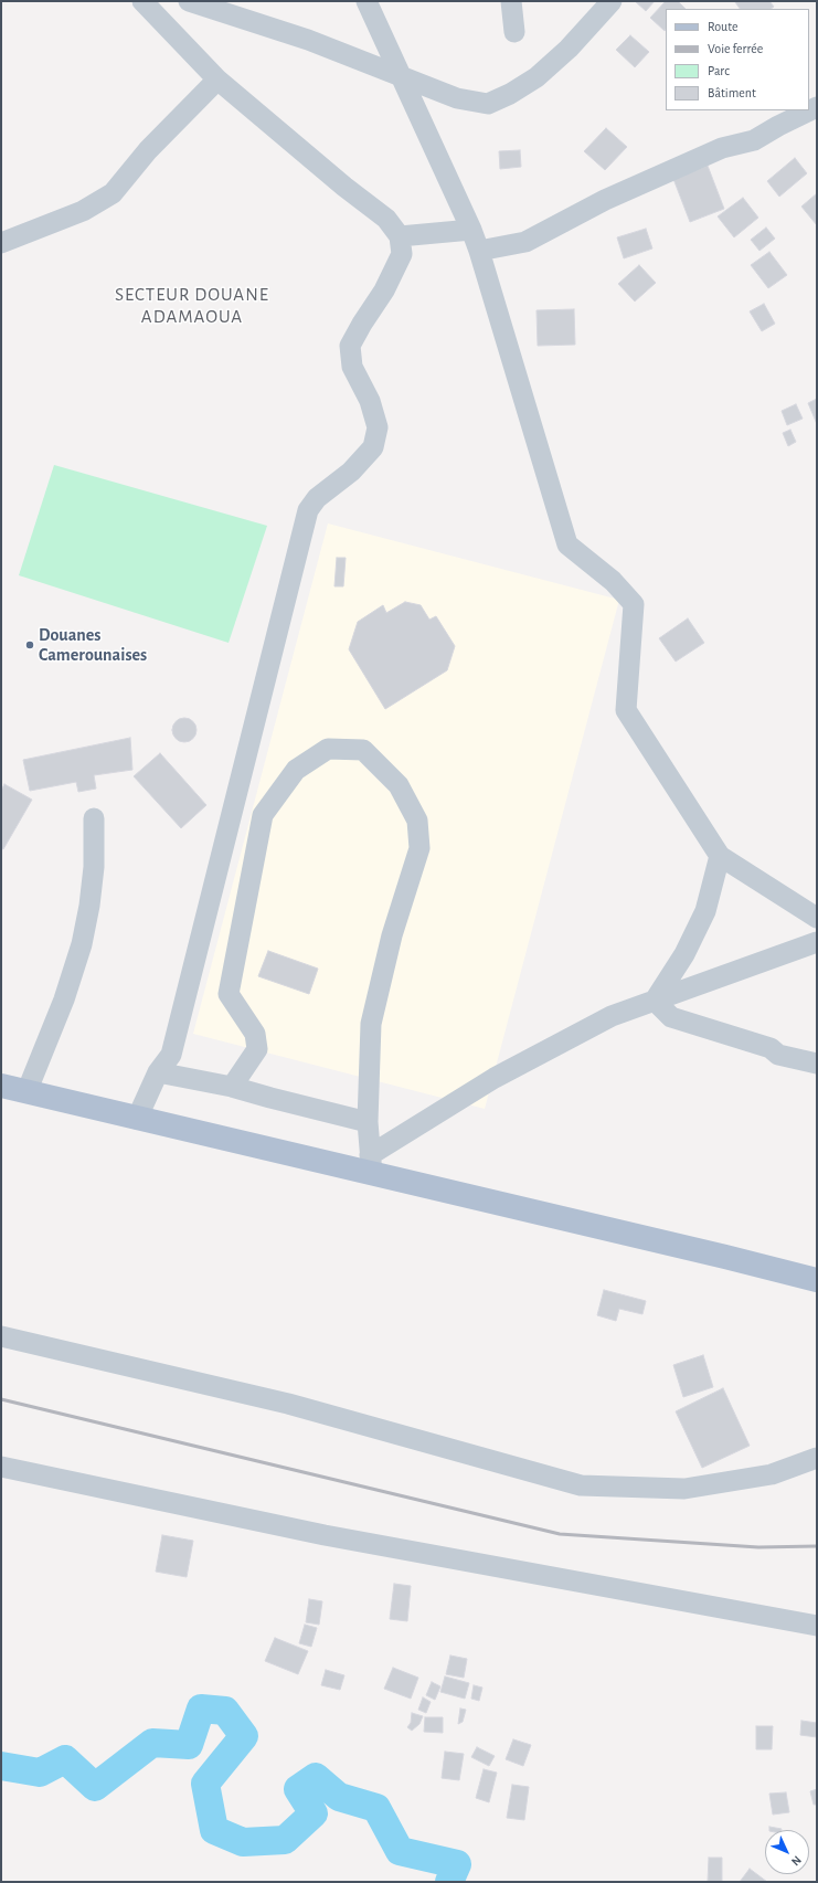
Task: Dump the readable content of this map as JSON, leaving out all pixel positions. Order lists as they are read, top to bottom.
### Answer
{
  "districts": ["SECTEUR DOUANE ADAMAOUA"],
  "places": ["Douanes Camerounaises"],
  "legend": [
    "Route",
    "Voie ferrée",
    "Parc",
    "Bâtiment"
  ],
  "north": "bottom right"
}
